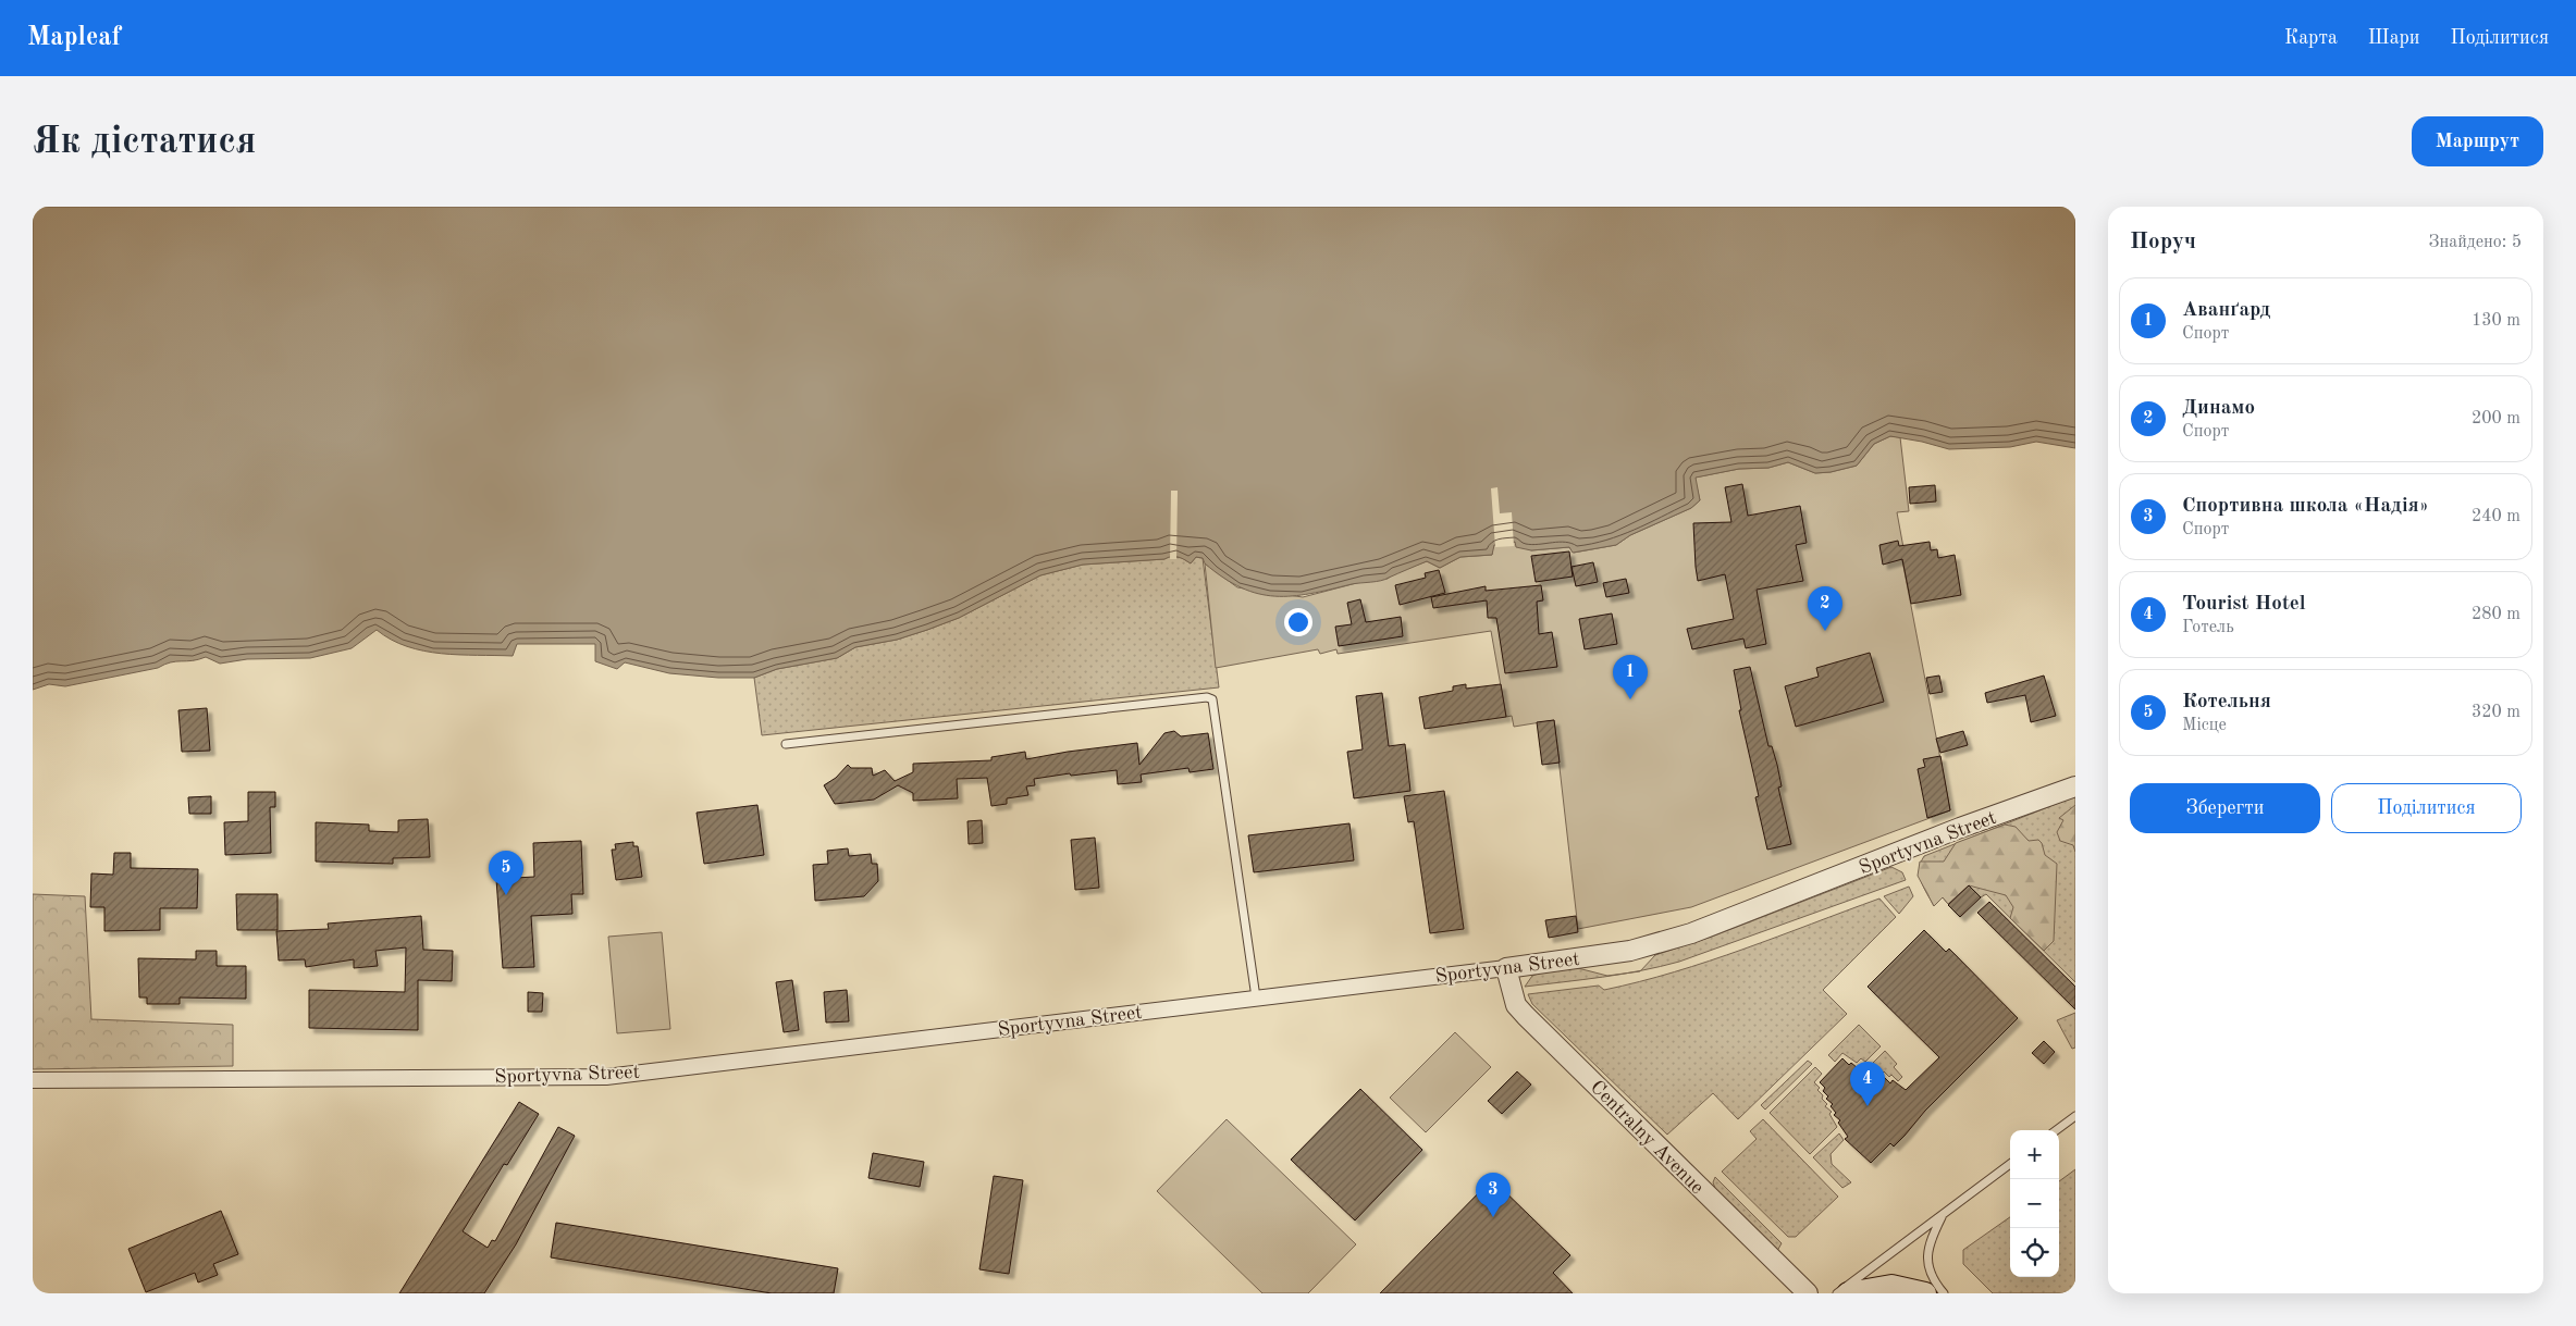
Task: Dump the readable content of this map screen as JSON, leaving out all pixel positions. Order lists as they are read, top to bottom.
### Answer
{
  "streets": {
    "street": ["Sportyvna Street", "Centralny Avenue"]
  },
  "crossings": [
    ["Sportyvna Street", "Centralny Avenue"]
  ],
  "page": {
    "header": "Mapleaf",
    "nav": ["Карта", "Шари", "Поділитися"],
    "buttons": [
      "Маршрут",
      ["Зберегти", "Поділитися"]
    ],
    "title": "Як дістатися",
    "heading": ["Поруч", "Знайдено: 5"],
    "list": [
      {
        "mark": "1",
        "name": "Аванґард",
        "note": "Спорт",
        "value": "130 m"
      },
      {
        "mark": "2",
        "name": "Динамо",
        "note": "Спорт",
        "value": "200 m"
      },
      {
        "mark": "3",
        "name": "Спортивна школа «Надія»",
        "note": "Спорт",
        "value": "240 m"
      },
      {
        "mark": "4",
        "name": "Tourist Hotel",
        "note": "Готель",
        "value": "280 m"
      },
      {
        "mark": "5",
        "name": "Котельня",
        "note": "Місце",
        "value": "320 m"
      }
    ],
    "pins": [
      "2",
      "1",
      "5",
      "4",
      "3"
    ],
    "map_buttons": ["+", "−"]
  }
}
